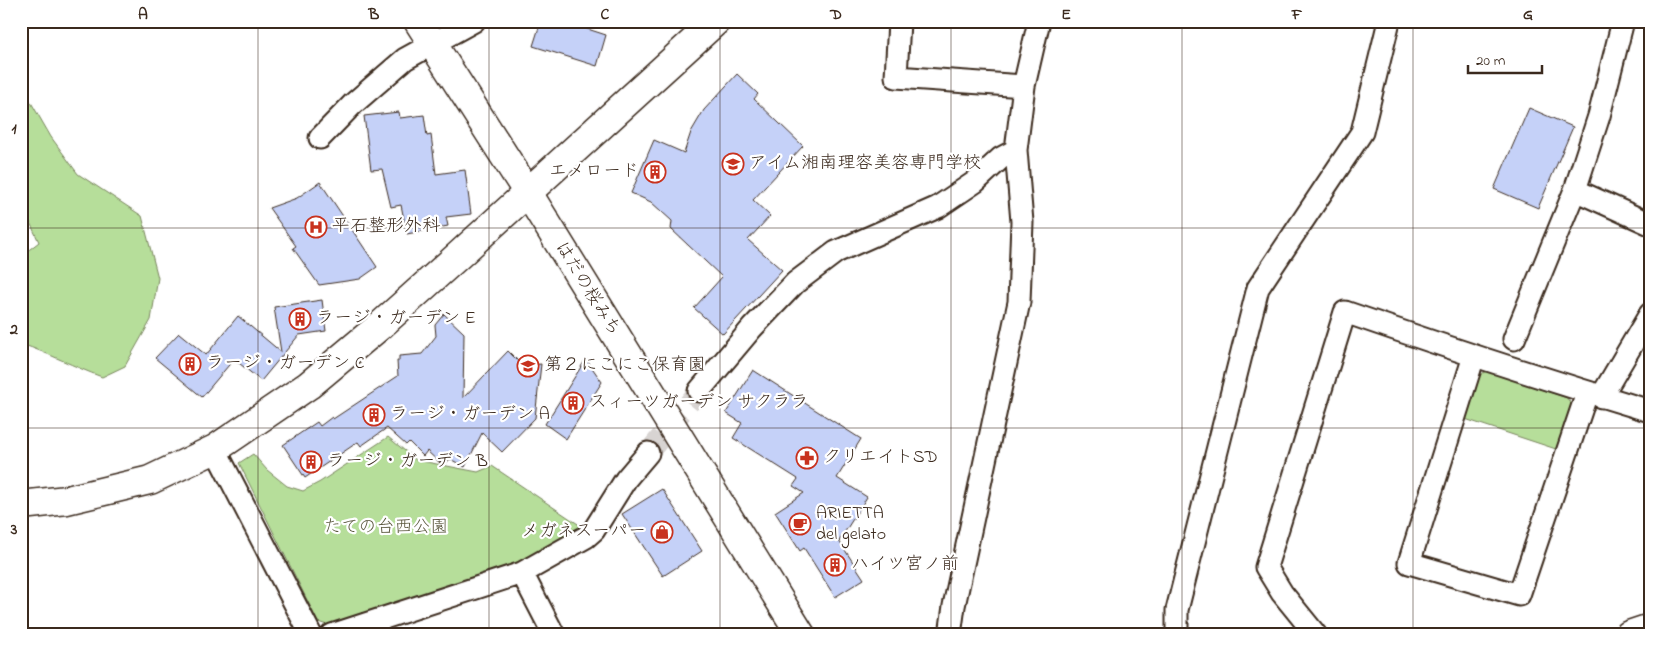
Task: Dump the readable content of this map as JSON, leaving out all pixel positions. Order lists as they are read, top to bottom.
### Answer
{
  "streets": {
    "street": ["はだの桜みち"]
  },
  "parks": ["たての台西公園"],
  "places": {
    "school or university": ["アイム湘南理容美容専門学校", "第２にこにこ保育園"],
    "building": [
      "エメロード",
      "ラージ・ガーデン E",
      "ラージ・ガーデン C",
      "スィーツガーデン サクララ",
      "ラージ・ガーデン A",
      "ラージ・ガーデン B",
      "ハイツ宮ノ前"
    ],
    "hospital": ["平石整形外科"],
    "pharmacy": ["クリエイトSD"],
    "cafe": ["ARIETTA del gelato"],
    "shop": ["メガネスーパー"]
  },
  "scale_bar": "20 m",
  "grid": {
    "columns": [
      "A",
      "B",
      "C",
      "D",
      "E",
      "F",
      "G"
    ],
    "rows": ["1", "2", "3"]
  }
}
